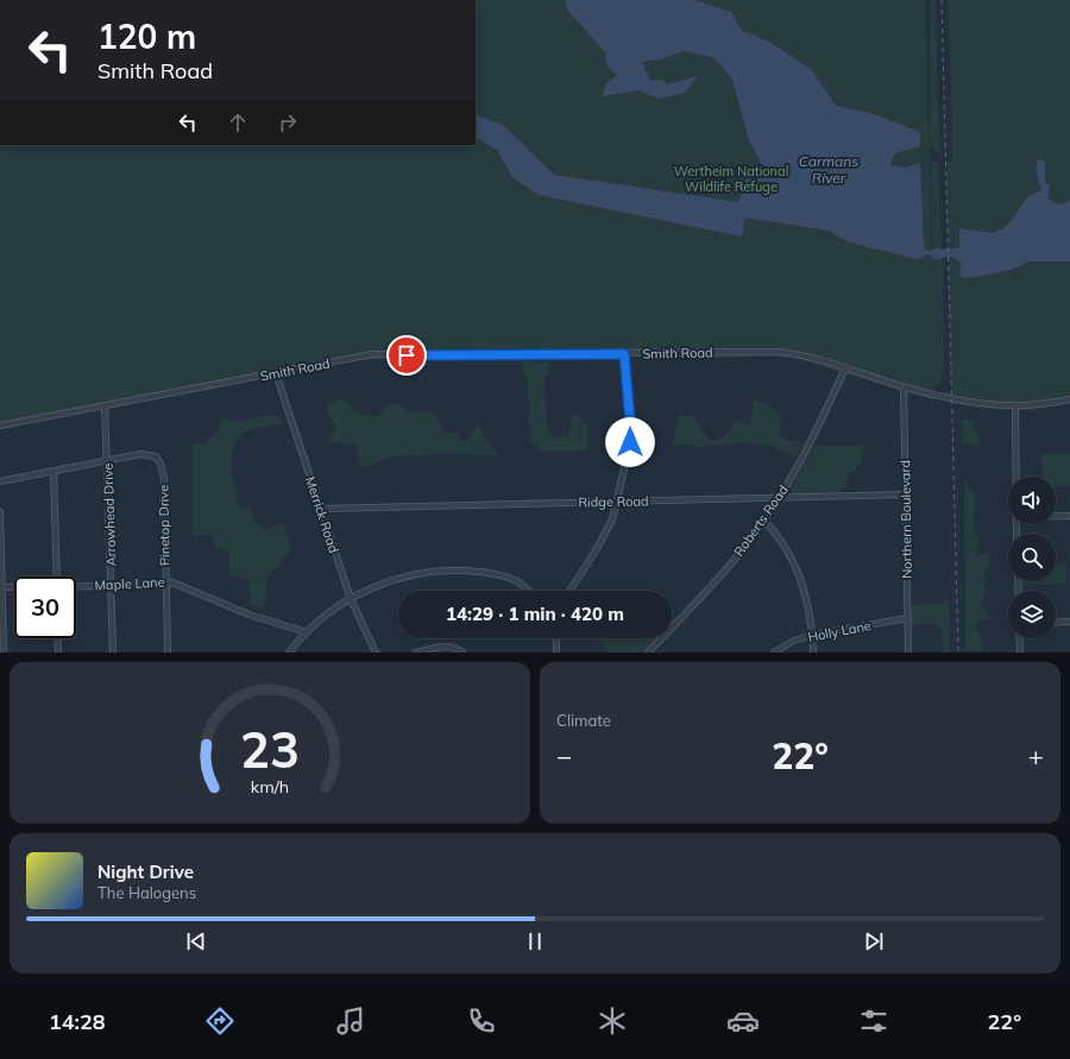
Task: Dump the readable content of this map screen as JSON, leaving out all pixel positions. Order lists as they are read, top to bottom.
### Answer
{
  "streets": {
    "street": [
      "Smith Road",
      "Ridge Road",
      "Arrowhead Drive",
      "Merrick Road",
      "Northern Boulevard",
      "Roberts Road",
      "Pinetop Drive",
      "Maple Lane",
      "Holly Lane"
    ]
  },
  "crossings": [
    ["Smith Road", "Arrowhead Drive"],
    ["Smith Road", "Merrick Road"],
    ["Smith Road", "Northern Boulevard"],
    ["Smith Road", "Roberts Road"],
    ["Ridge Road", "Merrick Road"],
    ["Ridge Road", "Northern Boulevard"],
    ["Ridge Road", "Roberts Road"],
    ["Arrowhead Drive", "Pinetop Drive"],
    ["Arrowhead Drive", "Maple Lane"],
    ["Northern Boulevard", "Holly Lane"],
    ["Pinetop Drive", "Maple Lane"]
  ],
  "water": ["Carmans River"],
  "parks": ["Wertheim National Wildlife Refuge"],
  "page": {
    "turn": ["120 m", "Smith Road"],
    "limit": "30",
    "trip": "14:29 · 1 min · 420 m",
    "tile": "Climate",
    "heat": ["−", "22°", "+"],
    "song": ["Night Drive", "The Halogens"],
    "tabs": ["14:28", "22°"],
    "gauge": ["23", "km/h"]
  }
}
